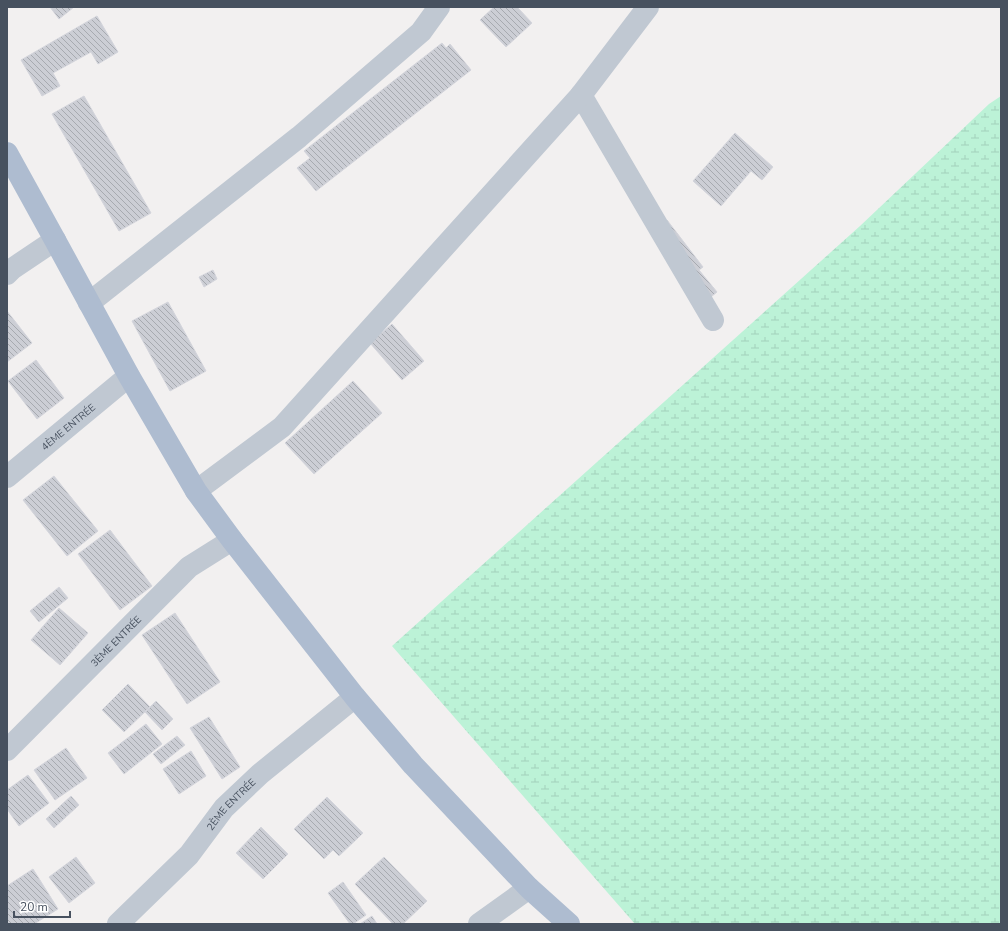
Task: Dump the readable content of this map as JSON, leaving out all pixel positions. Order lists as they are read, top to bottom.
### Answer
{
  "streets": {
    "street": ["4ÈME ENTRÉE", "3ÈME ENTRÉE", "2ÈME ENTRÉE"]
  },
  "scale_bar": "20 m"
}
